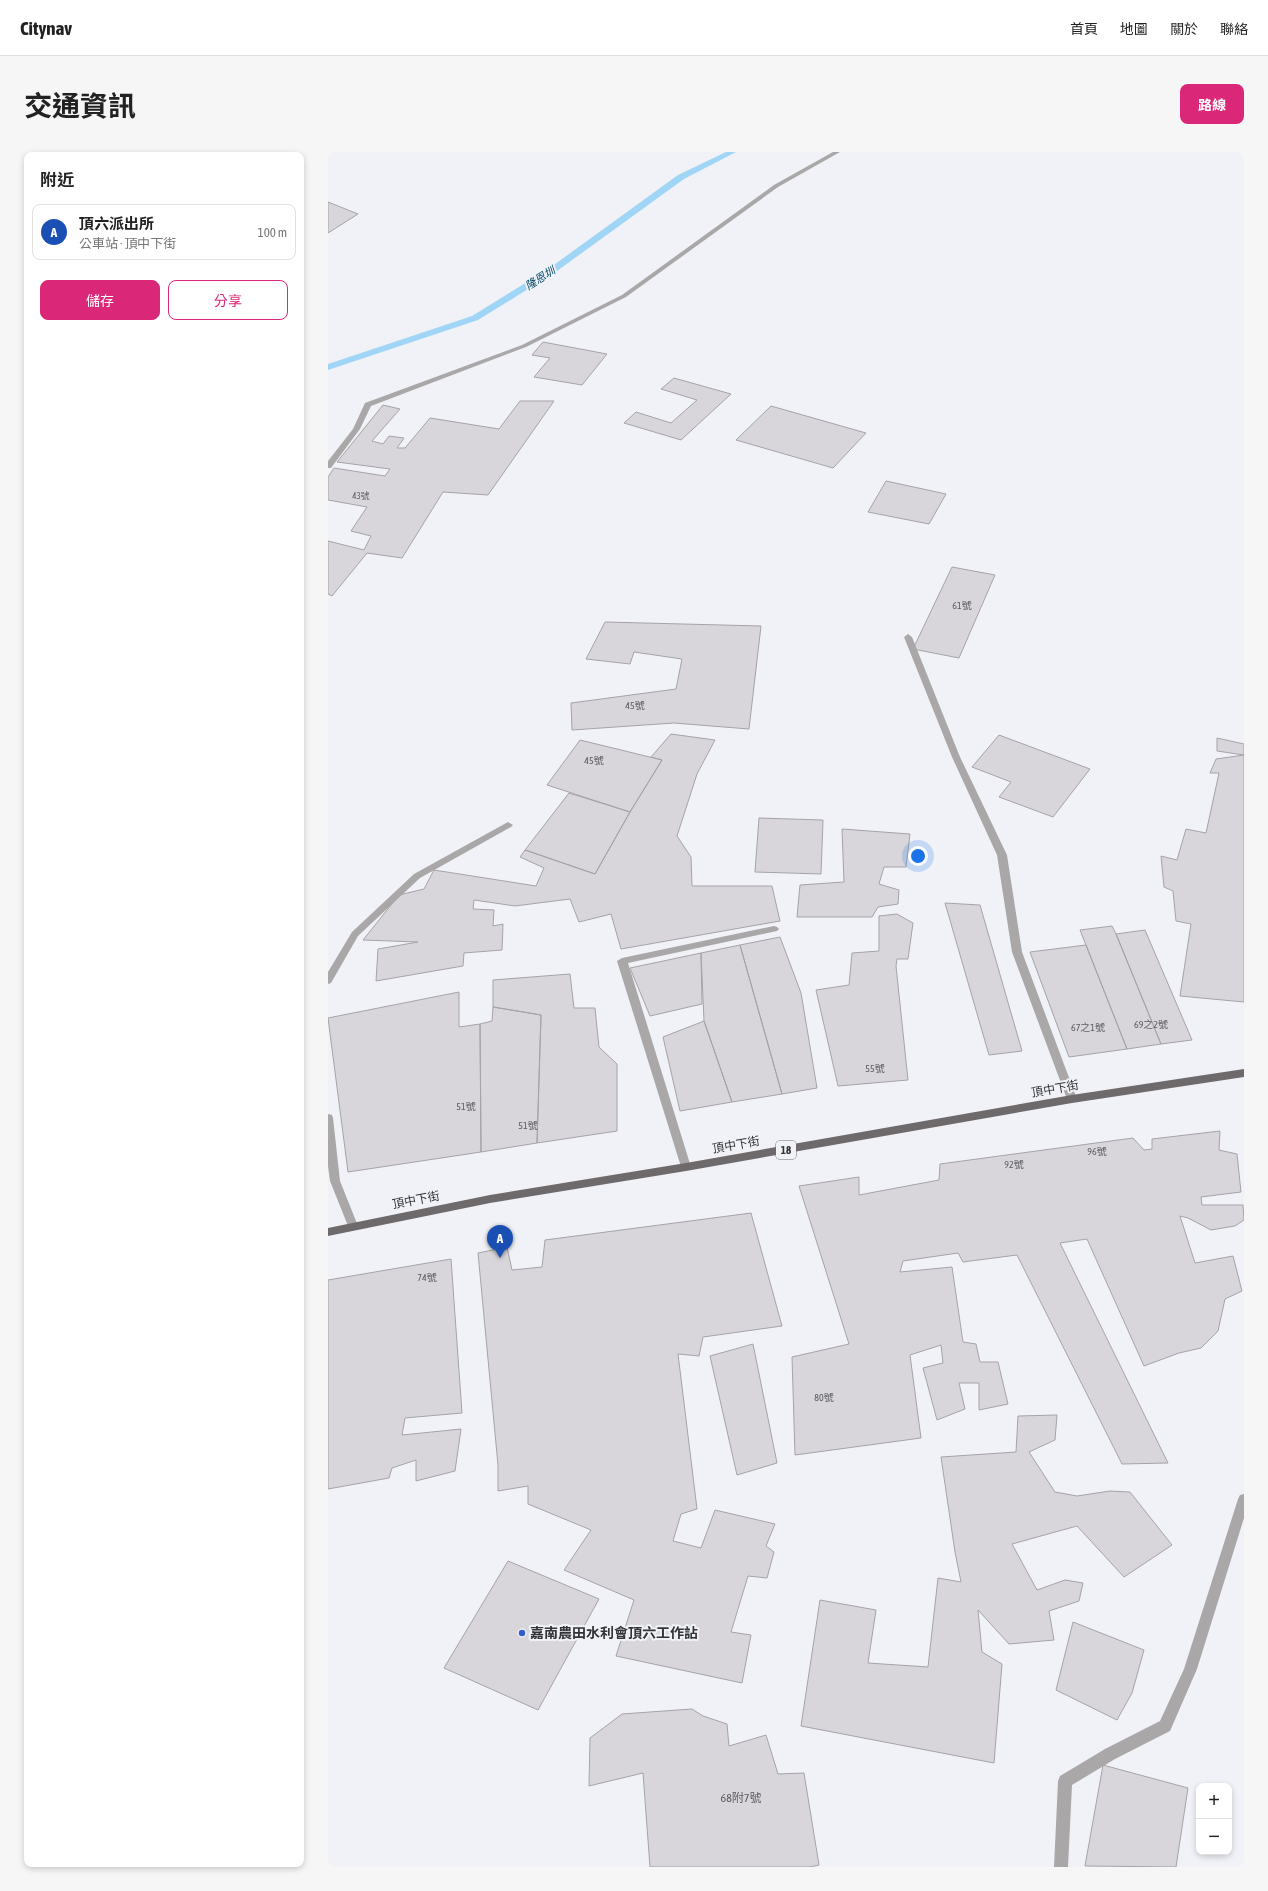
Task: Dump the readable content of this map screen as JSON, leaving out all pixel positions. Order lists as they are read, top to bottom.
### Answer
{
  "streets": {
    "main road": ["頂中下街", "18"]
  },
  "water": ["隆恩圳"],
  "places": ["嘉南農田水利會頂六工作詀"],
  "house_numbers": [
    "43號",
    "61號",
    "45號",
    "45號",
    "69之2號",
    "67之1號",
    "55號",
    "51號",
    "51號",
    "96號",
    "92號",
    "74號",
    "80號",
    "68附7號"
  ],
  "page": {
    "header": "Citynav",
    "nav": [
      "首頁",
      "地圖",
      "關於",
      "聯絡"
    ],
    "title": "交通資訊",
    "buttons": [
      "路線",
      ["儲存", "分享"]
    ],
    "heading": "附近",
    "list": [
      {
        "mark": "A",
        "name": "頂六派出所",
        "note": "公車站 · 頂中下街",
        "value": "100 m"
      }
    ],
    "pins": "A",
    "map_buttons": ["+", "−"]
  }
}
